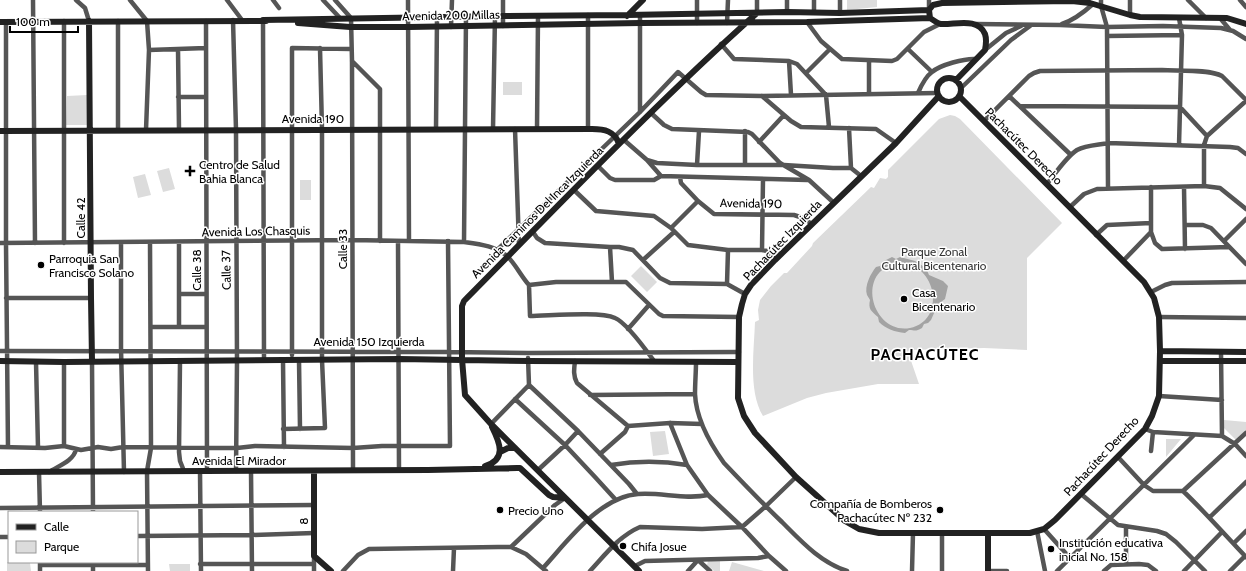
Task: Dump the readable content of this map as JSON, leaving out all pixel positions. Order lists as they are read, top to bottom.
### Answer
{
  "streets": {
    "street": [
      "Avenida 200 Millas",
      "Avenida 190",
      "Pachacútec Derecho",
      "Avenida Caminos Del Inca Izquierda",
      "Calle 42",
      "Avenida Los Chasquis",
      "Pachacútec Izquierda",
      "Calle 33",
      "Calle 38",
      "Calle 37",
      "Avenida 150 Izquierda",
      "Avenida El Mirador",
      "8"
    ]
  },
  "crossings": [
    ["Avenida 200 Millas", "Avenida Caminos Del Inca Izquierda"],
    ["Avenida 200 Millas", "Calle 42"],
    ["Avenida 200 Millas", "Calle 33"],
    ["Avenida 200 Millas", "Calle 38"],
    ["Avenida 200 Millas", "Calle 37"],
    ["Avenida 190", "Avenida Caminos Del Inca Izquierda"],
    ["Avenida 190", "Calle 42"],
    ["Avenida 190", "Pachacútec Izquierda"],
    ["Avenida 190", "Calle 33"],
    ["Avenida 190", "Calle 38"],
    ["Avenida 190", "Calle 37"],
    ["Pachacútec Derecho", "Pachacútec Izquierda"],
    ["Avenida Caminos Del Inca Izquierda", "Avenida Los Chasquis"],
    ["Avenida Caminos Del Inca Izquierda", "Avenida 150 Izquierda"],
    ["Avenida Caminos Del Inca Izquierda", "Avenida El Mirador"],
    ["Calle 42", "Avenida Los Chasquis"],
    ["Calle 42", "Avenida 150 Izquierda"],
    ["Calle 42", "Avenida El Mirador"],
    ["Avenida Los Chasquis", "Calle 33"],
    ["Avenida Los Chasquis", "Calle 38"],
    ["Avenida Los Chasquis", "Calle 37"],
    ["Pachacútec Izquierda", "Avenida 150 Izquierda"],
    ["Calle 33", "Avenida 150 Izquierda"],
    ["Calle 33", "Avenida El Mirador"],
    ["Calle 38", "Avenida 150 Izquierda"],
    ["Calle 38", "Avenida El Mirador"],
    ["Calle 37", "Avenida 150 Izquierda"],
    ["Calle 37", "Avenida El Mirador"],
    ["Avenida El Mirador", "8"]
  ],
  "districts": ["PACHACÚTEC"],
  "parks": ["Parque Zonal Cultural Bicentenario"],
  "places": {
    "health": ["Centro de Salud Bahia Blanca"],
    "other": [
      "Parroquia San Francisco Solano",
      "Casa Bicentenario",
      "Precio Uno",
      "Compañía de Bomberos Pachacútec Nº 232",
      "Chifa Josue",
      "Institución educativa inicial No. 158"
    ]
  },
  "legend": ["Calle", "Parque"],
  "scale_bar": "100 m"
}
